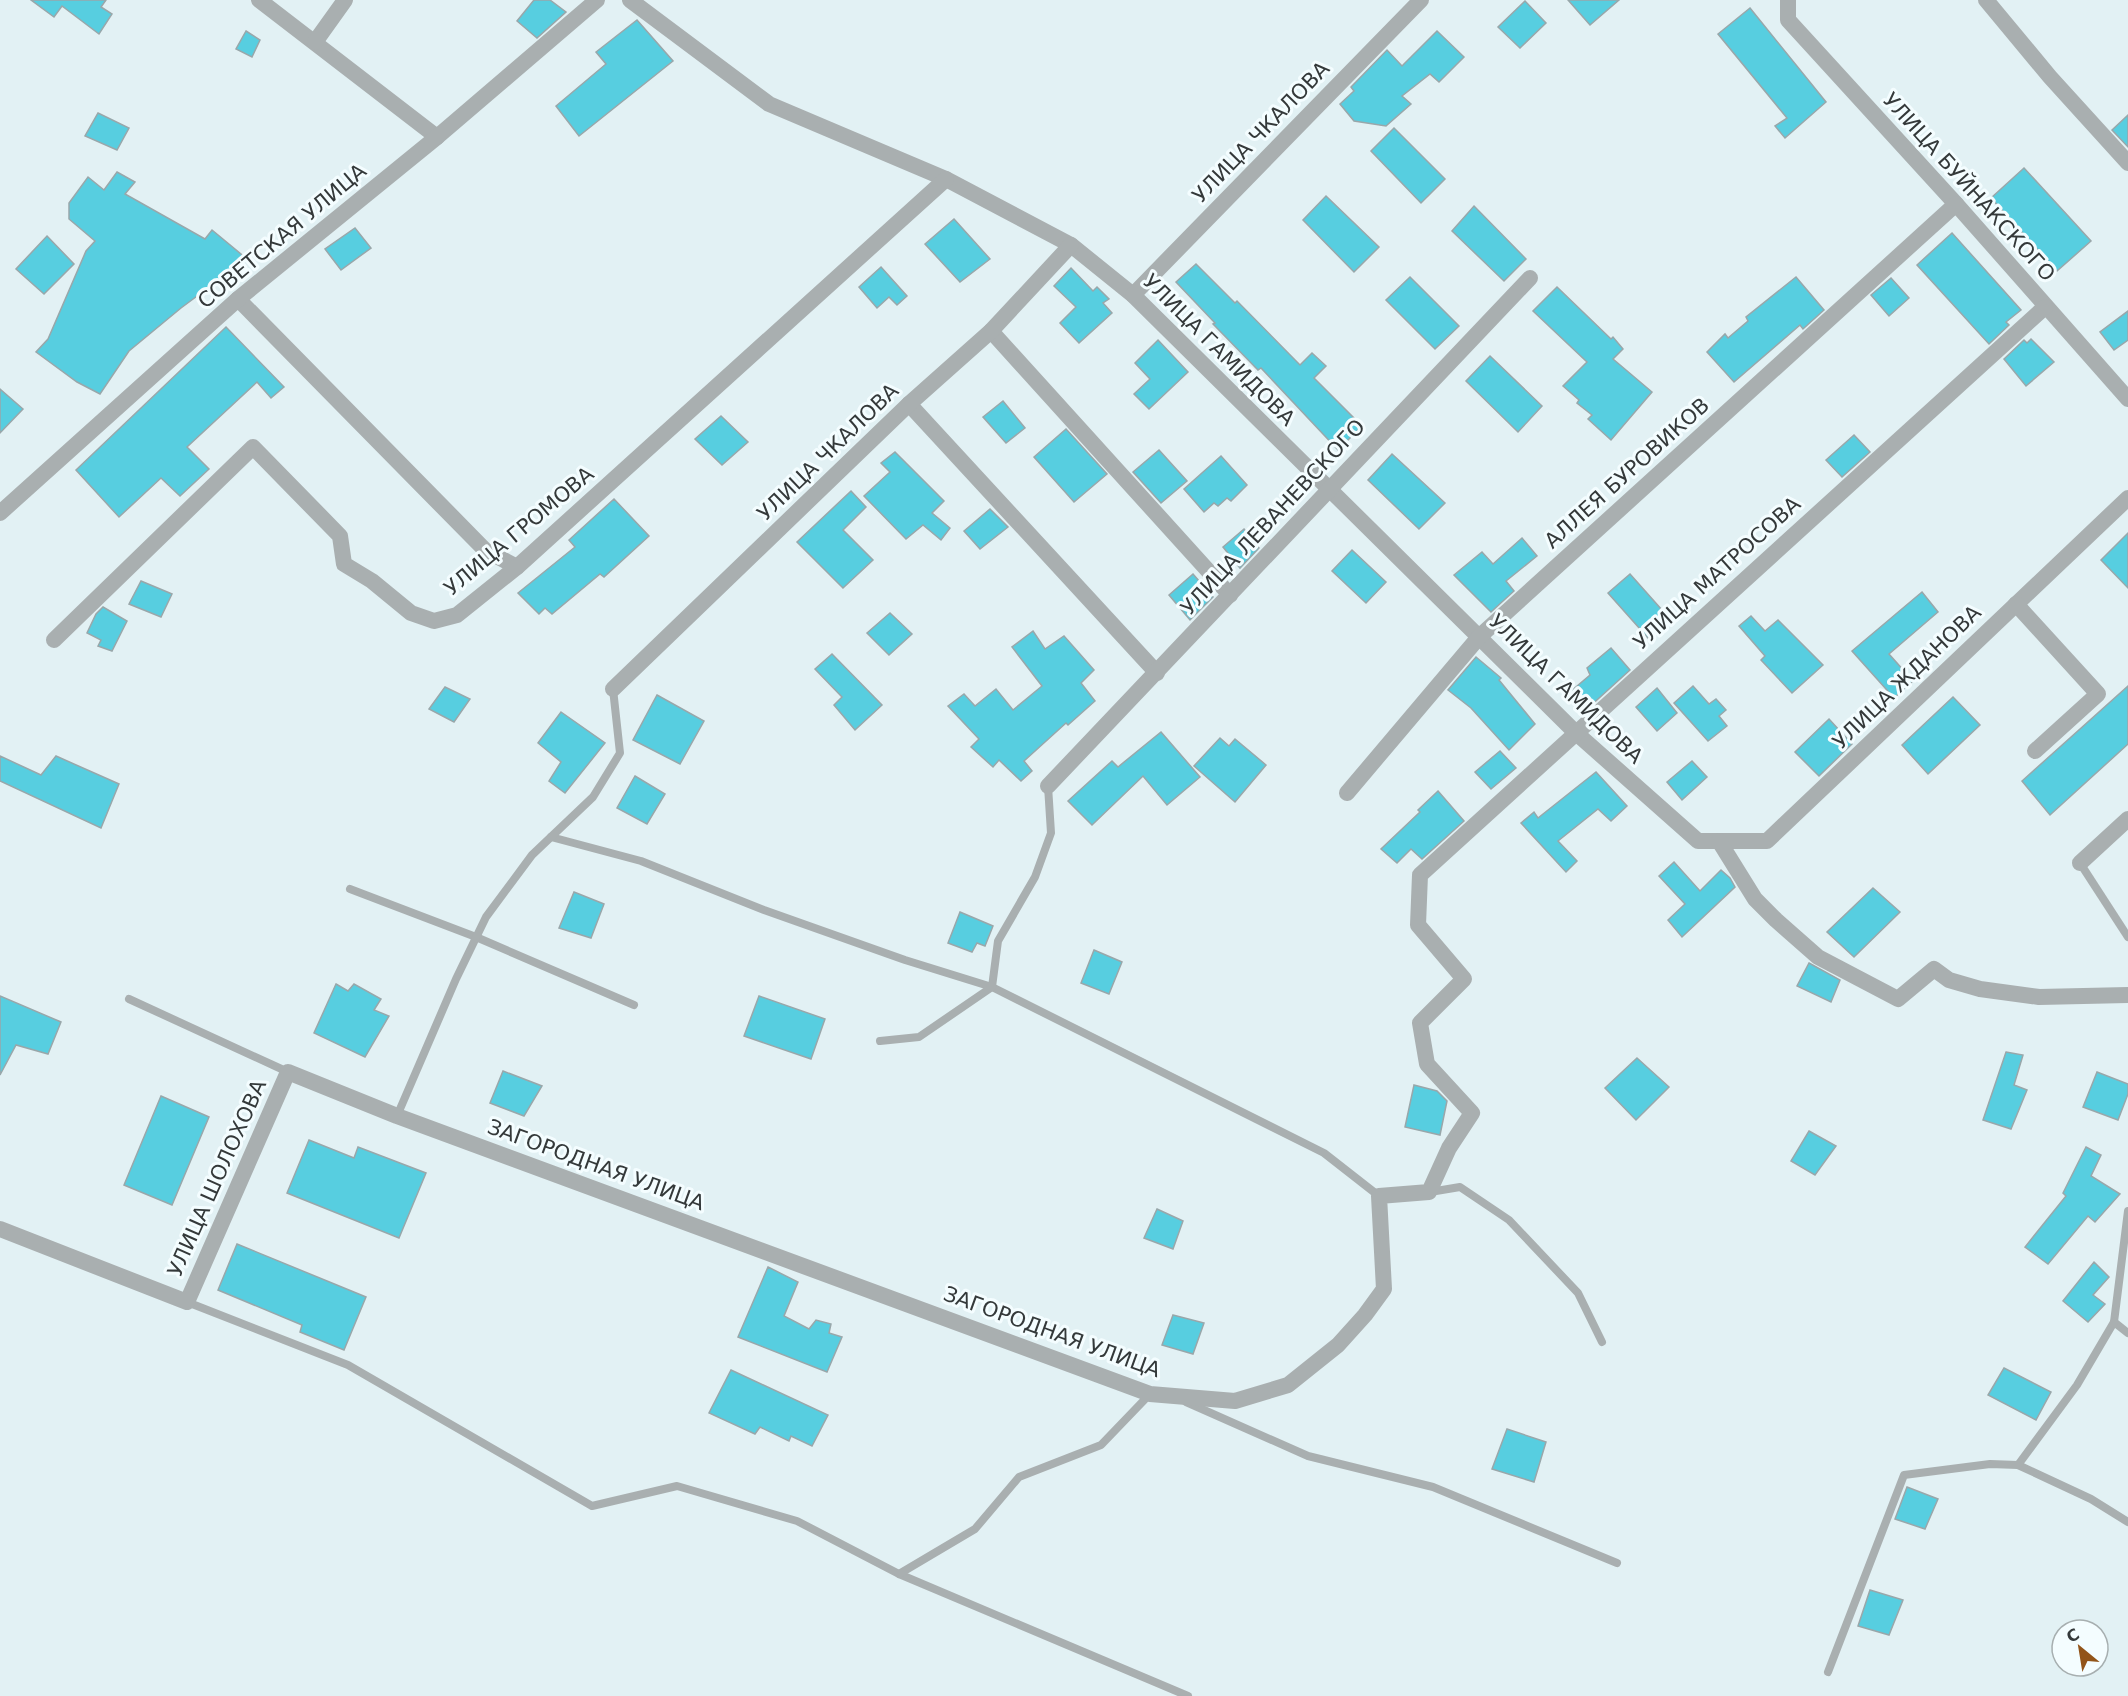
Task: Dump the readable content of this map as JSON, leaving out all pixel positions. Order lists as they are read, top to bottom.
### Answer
{
  "streets": {
    "street": [
      "УЛИЦА ЧКАЛОВА",
      "УЛИЦА БУЙНАКСКОГО",
      "СОВЕТСКАЯ УЛИЦА",
      "УЛИЦА ГАМИДОВА",
      "АЛЛЕЯ БУРОВИКОВ",
      "УЛИЦА ЛЕВАНЕВСКОГО",
      "УЛИЦА ГРОМОВА",
      "УЛИЦА МАТРОСОВА",
      "УЛИЦА ЖДАНОВА",
      "ЗАГОРОДНАЯ УЛИЦА",
      "УЛИЦА ШОЛОХОВА"
    ]
  },
  "crossings": [
    ["УЛИЦА ЧКАЛОВА", "УЛИЦА ГАМИДОВА"],
    ["УЛИЦА БУЙНАКСКОГО", "АЛЛЕЯ БУРОВИКОВ"],
    ["УЛИЦА БУЙНАКСКОГО", "УЛИЦА МАТРОСОВА"],
    ["УЛИЦА ГАМИДОВА", "АЛЛЕЯ БУРОВИКОВ"],
    ["УЛИЦА ГАМИДОВА", "УЛИЦА ЛЕВАНЕВСКОГО"],
    ["УЛИЦА ГАМИДОВА", "УЛИЦА ГРОМОВА"],
    ["УЛИЦА ГАМИДОВА", "УЛИЦА МАТРОСОВА"],
    ["УЛИЦА ГАМИДОВА", "УЛИЦА ЖДАНОВА"],
    ["ЗАГОРОДНАЯ УЛИЦА", "УЛИЦА ШОЛОХОВА"]
  ],
  "north": "top left"
}
